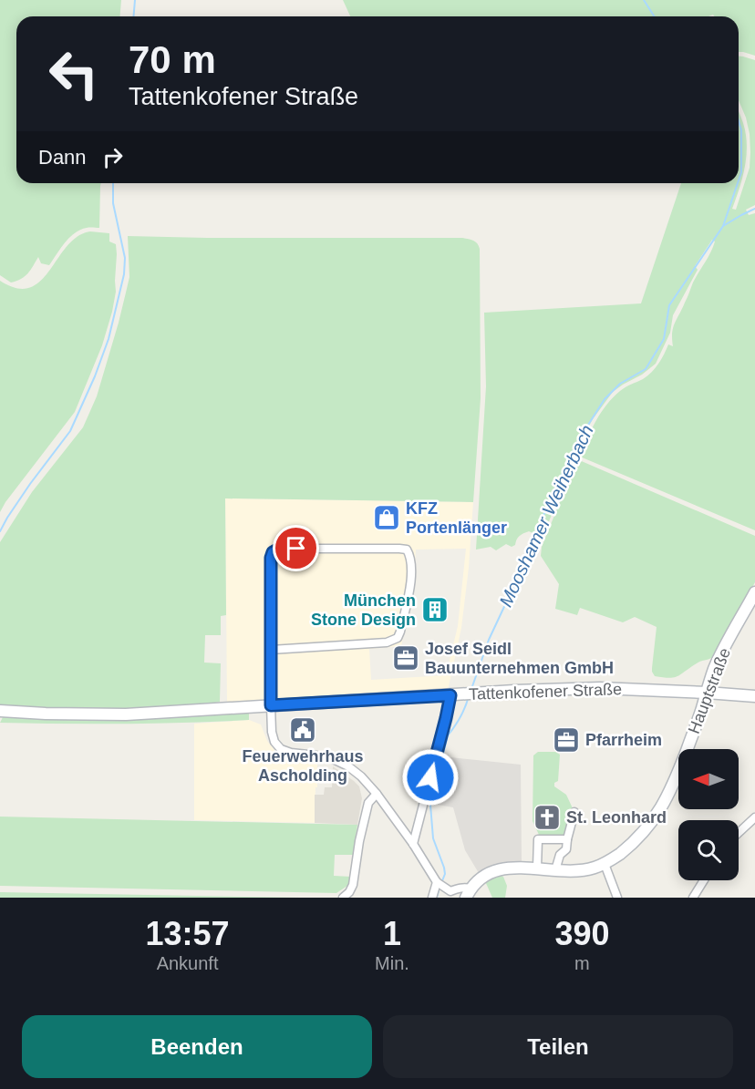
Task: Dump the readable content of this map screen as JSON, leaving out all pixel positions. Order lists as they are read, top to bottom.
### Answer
{
  "streets": {
    "main road": ["Hauptstraße", "Tattenkofener Straße"]
  },
  "crossings": [
    ["Hauptstraße", "Tattenkofener Straße"]
  ],
  "water": ["Mooshamer Weiherbach"],
  "places": {
    "shop": ["KFZ Portenlänger"],
    "building": ["München Stone Design"],
    "office": ["Josef Seidl Bauunternehmen GmbH", "Pfarrheim"],
    "public building": ["Feuerwehrhaus Ascholding"],
    "church": ["St. Leonhard"]
  },
  "north": "left",
  "page": {
    "turn": ["70 m", "Tattenkofener Straße"],
    "then": "Dann",
    "eta": [
      "13:57",
      "Ankunft",
      "1",
      "Min.",
      "390",
      "m"
    ],
    "buttons": ["Beenden", "Teilen"]
  }
}
